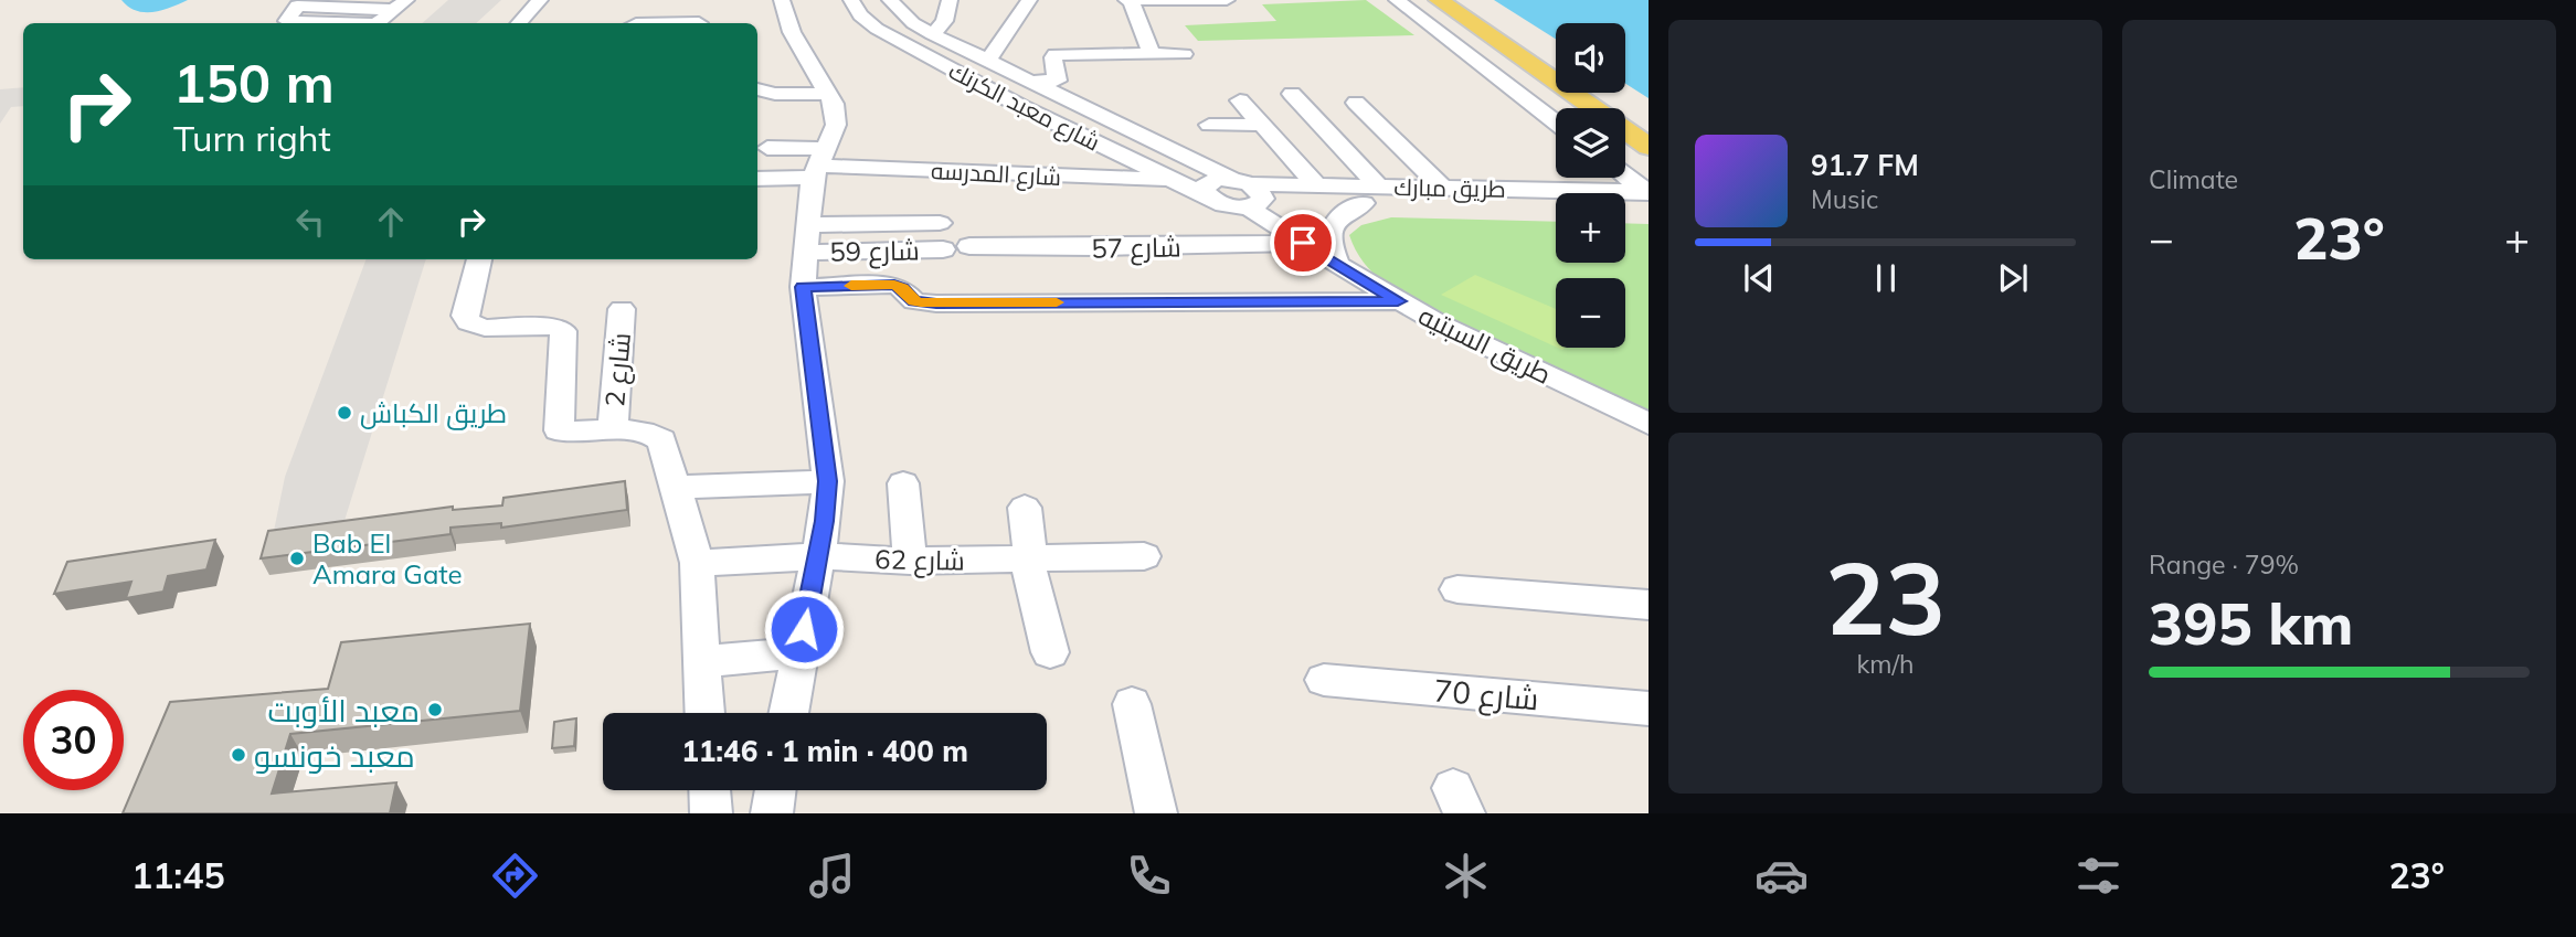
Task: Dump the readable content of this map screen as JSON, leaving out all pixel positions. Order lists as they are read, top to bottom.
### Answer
{
  "streets": {
    "street": [
      "شارع معبد الكرنك",
      "شارع المدرسه",
      "طريق مبارك",
      "شارع 57",
      "شارع 59",
      "طريق السبتيه",
      "شارع 2",
      "شارع 62",
      "شارع 70"
    ]
  },
  "crossings": [
    ["شارع معبد الكرنك", "شارع المدرسه"],
    ["شارع معبد الكرنك", "طريق مبارك"],
    ["شارع معبد الكرنك", "طريق السبتيه"],
    ["طريق مبارك", "طريق السبتيه"],
    ["شارع 57", "طريق السبتيه"]
  ],
  "places": [
    "طريق الكباش",
    "Bab El Amara Gate",
    "معبد الأوبت",
    "معبد خونسو"
  ],
  "page": {
    "tile": [
      "Climate",
      ["23", "km/h"],
      ["Range · 79%", "395 km"]
    ],
    "map_buttons": ["+", "−"],
    "turn": ["150 m", "Turn right"],
    "song": ["91.7 FM", "Music"],
    "heat": ["−", "23°", "+"],
    "limit": "30",
    "trip": "11:46 · 1 min · 400 m",
    "tabs": ["11:45", "23°"]
  }
}
